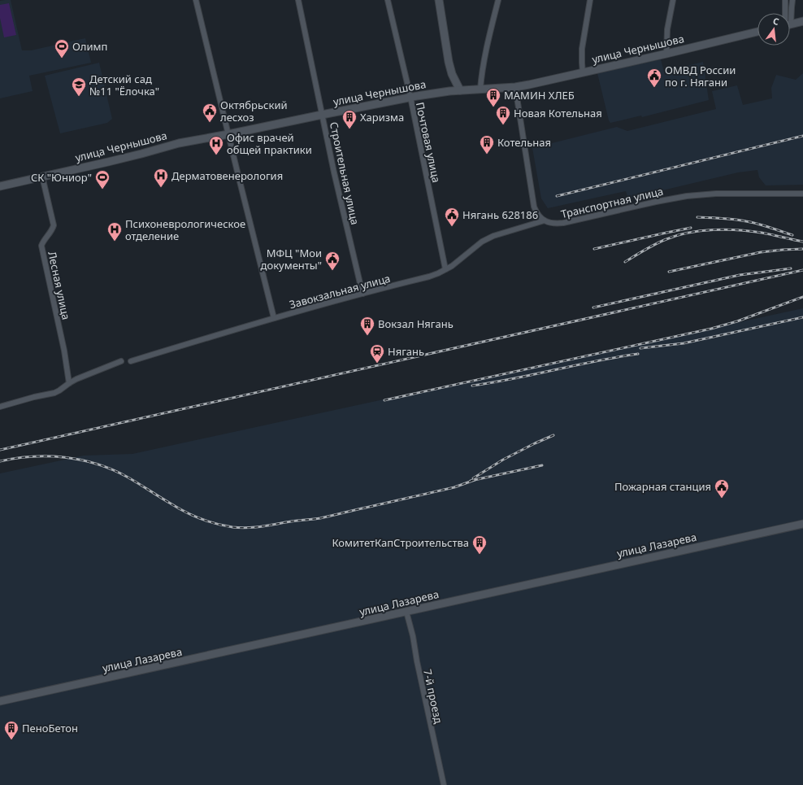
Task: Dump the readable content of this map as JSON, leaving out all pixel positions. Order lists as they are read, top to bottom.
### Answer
{
  "streets": {
    "main road": ["улица Чернышова", "улица Лазарева"],
    "street": [
      "Почтовая улица",
      "Строительная улица",
      "Транспортная улица",
      "Лесная улица",
      "Завокзальная улица",
      "7-й проезд"
    ]
  },
  "crossings": [
    ["улица Чернышова", "Почтовая улица"],
    ["улица Чернышова", "Строительная улица"],
    ["улица Чернышова", "Лесная улица"],
    ["Почтовая улица", "Завокзальная улица"],
    ["Строительная улица", "Завокзальная улица"],
    ["Транспортная улица", "Завокзальная улица"],
    ["улица Лазарева", "7-й проезд"]
  ],
  "places": {
    "sports": ["Олимп", "СК \"Юниор\""],
    "public building": [
      "ОМВД России по г. Нягани",
      "Октябрьский лесхоз",
      "Нягань 628186",
      "МФЦ \"Мои документы\"",
      "Пожарная станция"
    ],
    "school or university": ["Детский сад №11 \"Ёлочка\""],
    "building": [
      "МАМИН ХЛЕБ",
      "Новая Котельная",
      "Харизма",
      "Котельная",
      "Вокзал Нягань",
      "КомитетКапСтроительства",
      "ПеноБетон"
    ],
    "hospital": ["Офис врачей общей практики", "Дерматовенерология", "Психоневрологическое отделение"],
    "station": ["Нягань"]
  },
  "north": "top"
}
